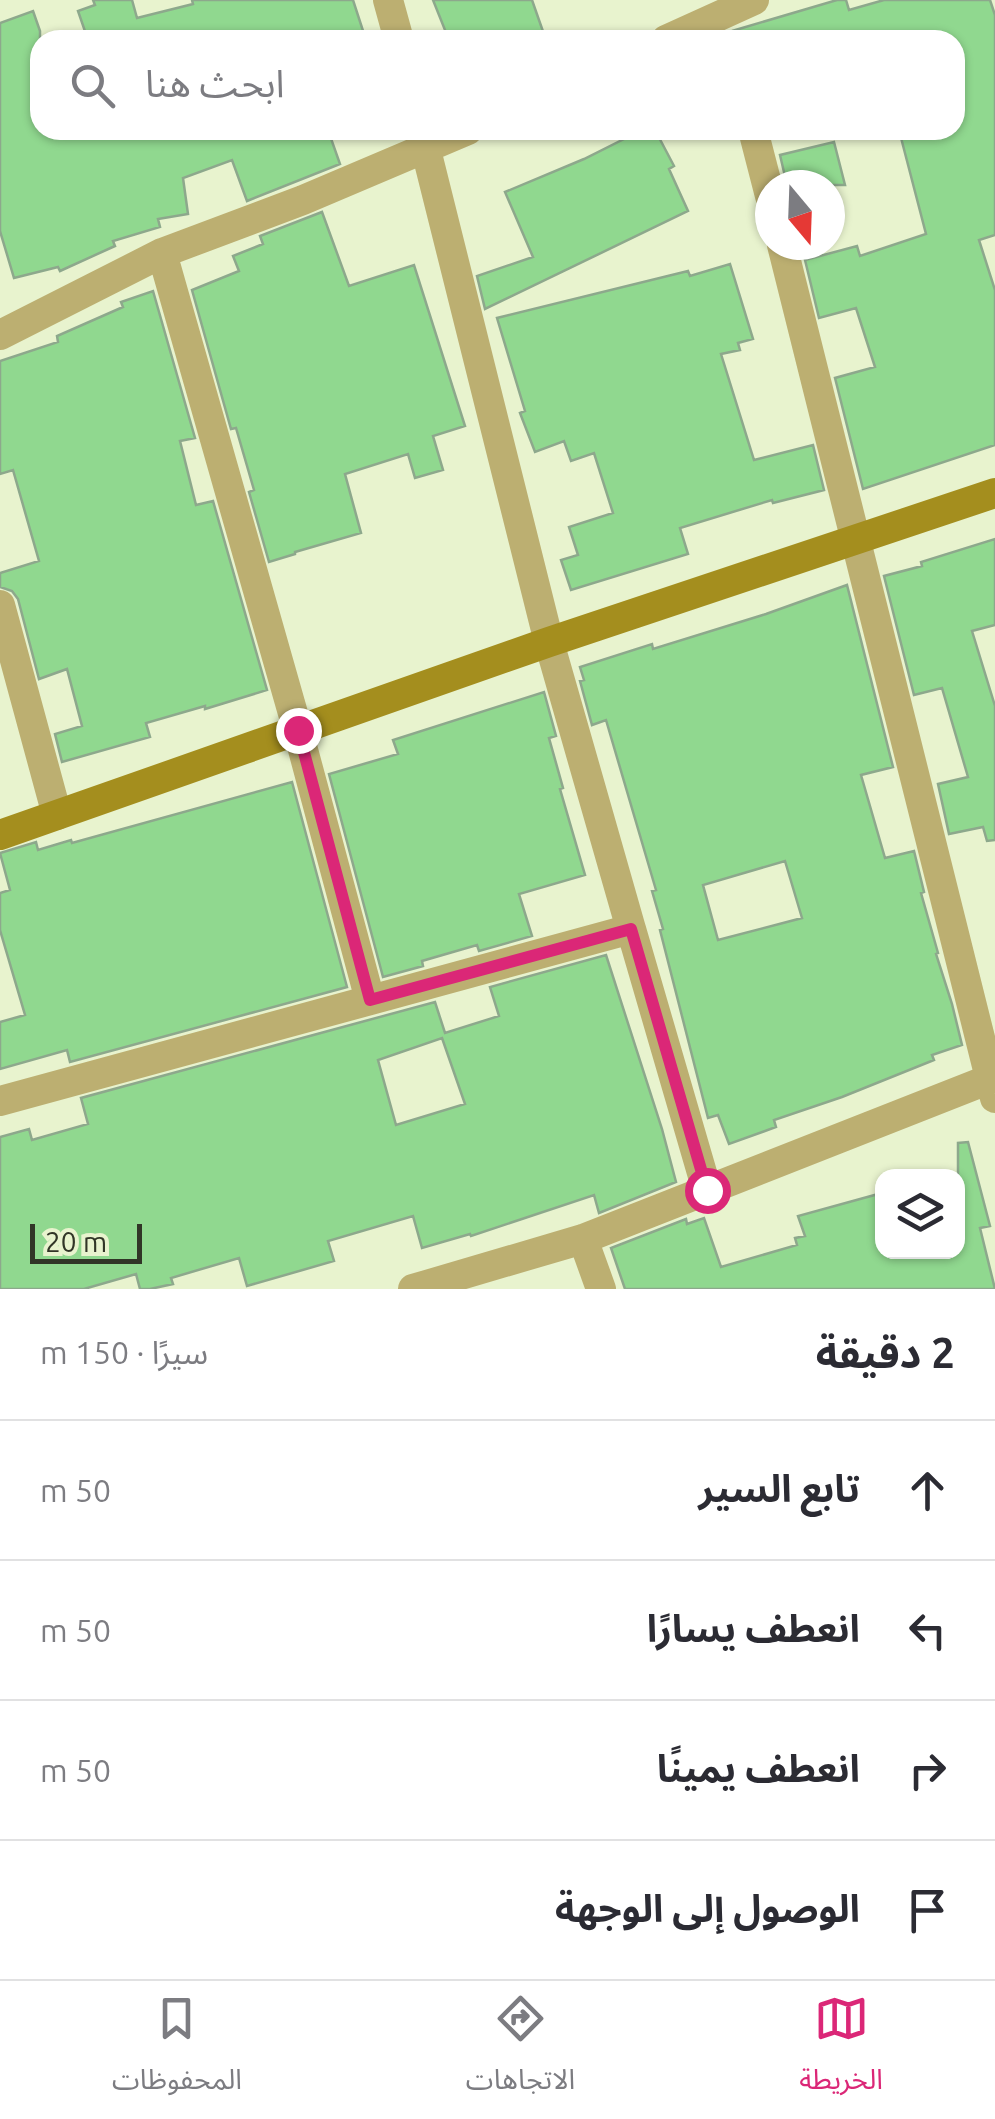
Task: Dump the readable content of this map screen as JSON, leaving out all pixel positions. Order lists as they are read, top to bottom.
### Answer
{
  "scale_bar": "20 m",
  "north": "bottom",
  "page": {
    "search": "ابحث هنا",
    "scale": "20 m",
    "heading": ["2 دقيقة", "سيرًا · 150 m"],
    "list": [
      ["تابع السير", "50 m"],
      ["انعطف يسارًا", "50 m"],
      ["انعطف يمينًا", "50 m"],
      "الوصول إلى الوجهة"
    ],
    "nav": ["الخريطة", "الاتجاهات", "المحفوظات"]
  }
}
